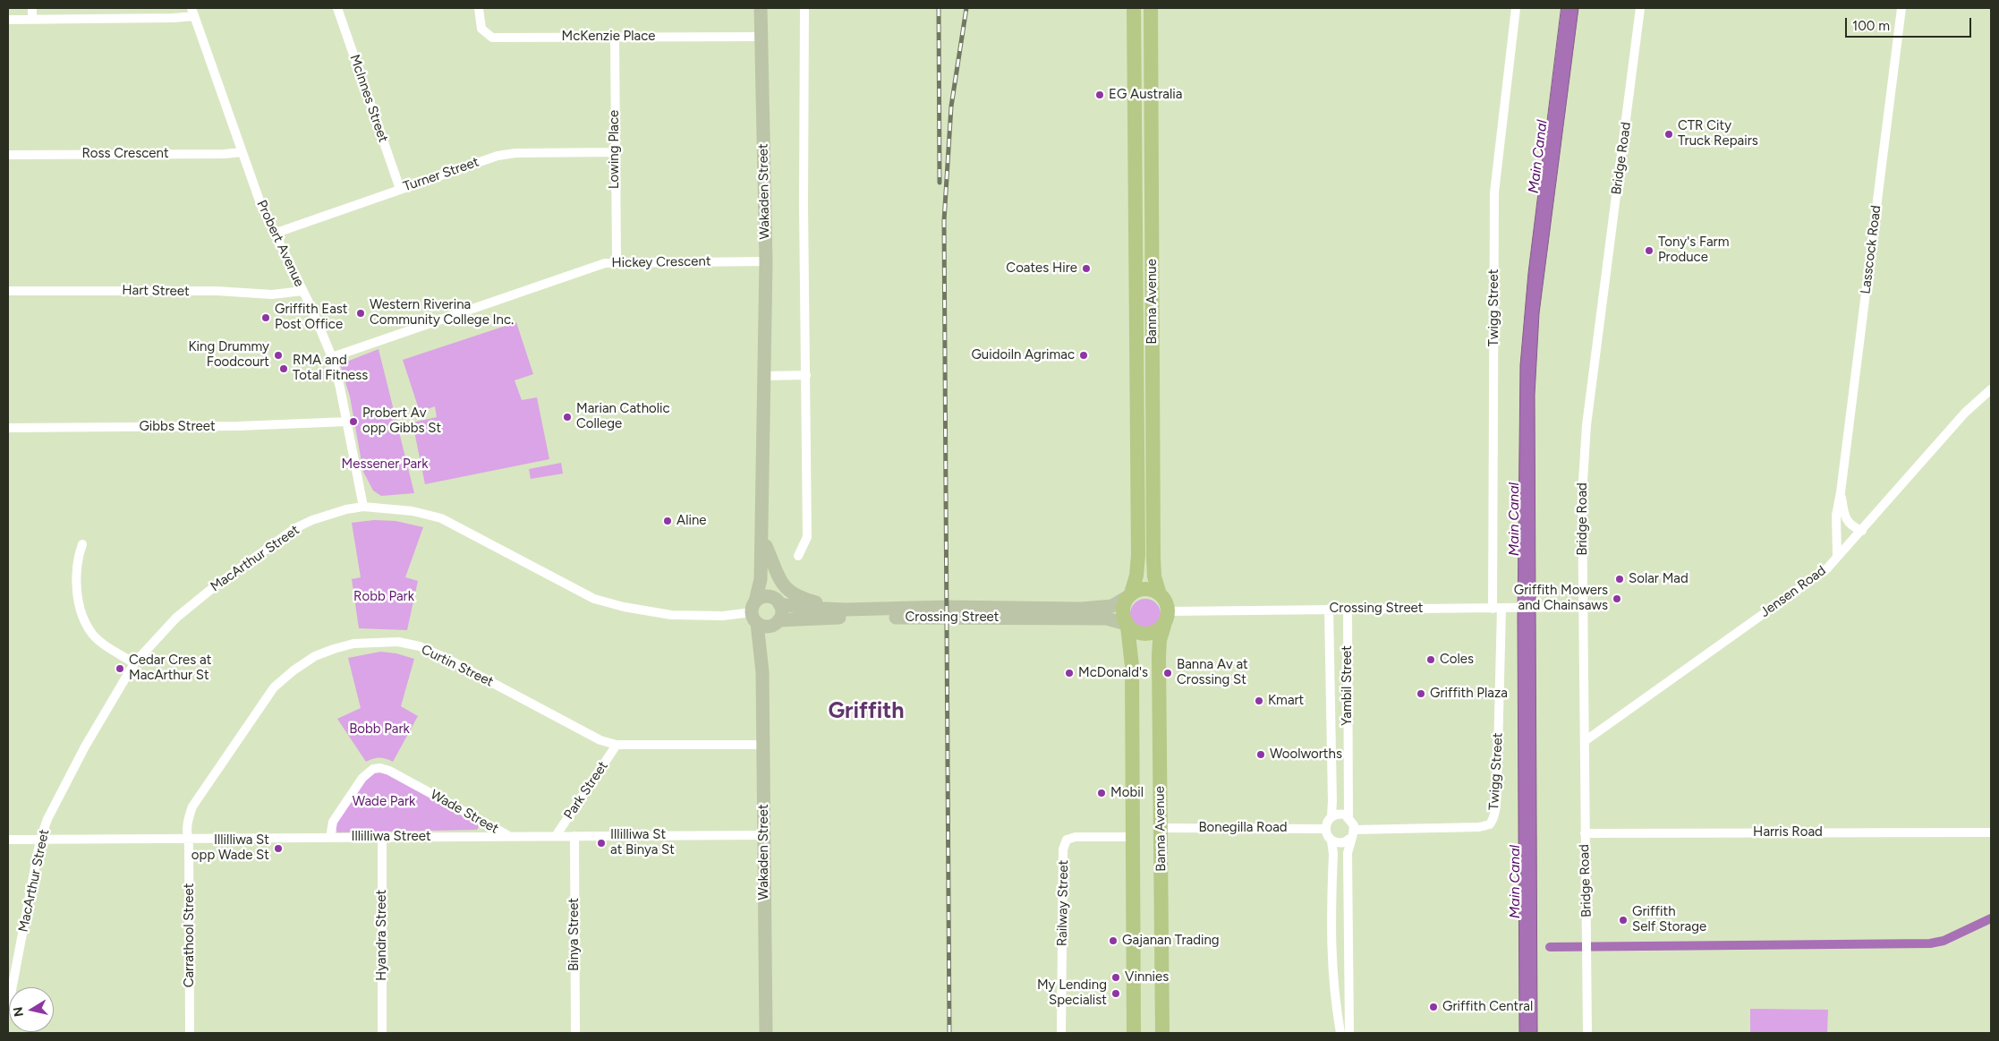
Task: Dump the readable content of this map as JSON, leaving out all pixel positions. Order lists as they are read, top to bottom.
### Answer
{
  "streets": {
    "main road": ["Wakaden Street", "Banna Avenue", "Crossing Street"],
    "street": [
      "McKenzie Place",
      "McInnes Street",
      "Lowing Place",
      "Ross Crescent",
      "Bridge Road",
      "Turner Street",
      "Probert Avenue",
      "Lasscock Road",
      "Hickey Crescent",
      "Hart Street",
      "Twigg Street",
      "Gibbs Street",
      "MacArthur Street",
      "Jensen Road",
      "Curtin Street",
      "Yambil Street",
      "Park Street",
      "Wade Street",
      "Bonegilla Road",
      "Harris Road",
      "Illilliwa Street",
      "Railway Street",
      "Binya Street",
      "Carrathool Street",
      "Hyandra Street"
    ]
  },
  "crossings": [
    ["McKenzie Place", "Lowing Place"],
    ["McKenzie Place", "Wakaden Street"],
    ["McInnes Street", "Turner Street"],
    ["Lowing Place", "Turner Street"],
    ["Lowing Place", "Hickey Crescent"],
    ["Ross Crescent", "Probert Avenue"],
    ["Bridge Road", "Jensen Road"],
    ["Bridge Road", "Crossing Street"],
    ["Bridge Road", "Harris Road"],
    ["Turner Street", "Probert Avenue"],
    ["Wakaden Street", "Hickey Crescent"],
    ["Wakaden Street", "MacArthur Street"],
    ["Wakaden Street", "Crossing Street"],
    ["Wakaden Street", "Curtin Street"],
    ["Wakaden Street", "Illilliwa Street"],
    ["Probert Avenue", "Hickey Crescent"],
    ["Probert Avenue", "Hart Street"],
    ["Probert Avenue", "Gibbs Street"],
    ["Probert Avenue", "MacArthur Street"],
    ["Lasscock Road", "Jensen Road"],
    ["Banna Avenue", "Crossing Street"],
    ["Banna Avenue", "Bonegilla Road"],
    ["Banna Avenue", "Railway Street"],
    ["Twigg Street", "Crossing Street"],
    ["Twigg Street", "Yambil Street"],
    ["Twigg Street", "Bonegilla Road"],
    ["MacArthur Street", "Crossing Street"],
    ["MacArthur Street", "Illilliwa Street"],
    ["Crossing Street", "Yambil Street"],
    ["Curtin Street", "Park Street"],
    ["Curtin Street", "Illilliwa Street"],
    ["Curtin Street", "Carrathool Street"],
    ["Yambil Street", "Bonegilla Road"],
    ["Park Street", "Illilliwa Street"],
    ["Wade Street", "Illilliwa Street"],
    ["Illilliwa Street", "Binya Street"],
    ["Illilliwa Street", "Carrathool Street"],
    ["Illilliwa Street", "Hyandra Street"]
  ],
  "districts": ["Griffith"],
  "water": ["Main Canal"],
  "parks": [
    "Messener Park",
    "Robb Park",
    "Bobb Park",
    "Wade Park"
  ],
  "places": [
    "EG Australia",
    "CTR City Truck Repairs",
    "Tony's Farm Produce",
    "Coates Hire",
    "Western Riverina Community College Inc.",
    "Griffith East Post Office",
    "King Drummy Foodcourt",
    "Guidoiln Agrimac",
    "RMA and Total Fitness",
    "Marian Catholic College",
    "Probert Av opp Gibbs St",
    "Aline",
    "Solar Mad",
    "Griffith Mowers and Chainsaws",
    "Coles",
    "Cedar Cres at MacArthur St",
    "McDonald's",
    "Banna Av at Crossing St",
    "Griffith Plaza",
    "Kmart",
    "Woolworths",
    "Mobil",
    "Illilliwa St at Binya St",
    "Illilliwa St opp Wade St",
    "Griffith Self Storage",
    "Gajanan Trading",
    "Vinnies",
    "My Lending Specialist",
    "Griffith Central"
  ],
  "scale_bar": "100 m",
  "north": "left"
}
